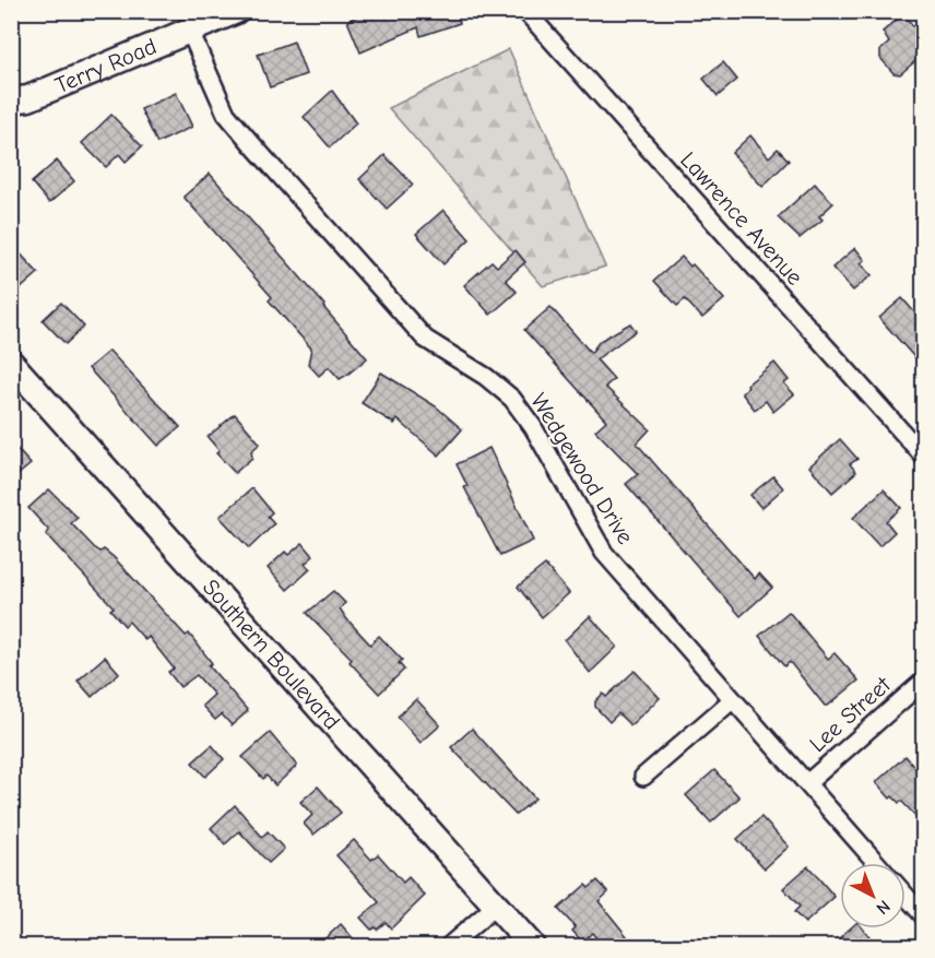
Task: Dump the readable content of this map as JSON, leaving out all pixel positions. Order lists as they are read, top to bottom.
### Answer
{
  "streets": {
    "street": [
      "Terry Road",
      "Lawrence Avenue",
      "Wedgewood Drive",
      "Southern Boulevard",
      "Lee Street"
    ]
  },
  "crossings": [
    ["Terry Road", "Wedgewood Drive"],
    ["Wedgewood Drive", "Lee Street"]
  ],
  "north": "bottom right"
}
